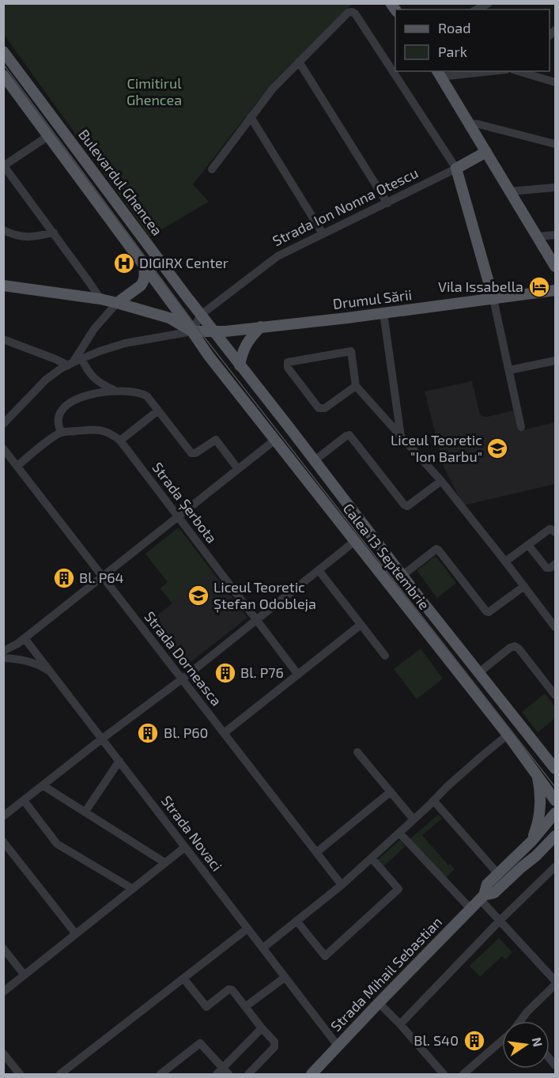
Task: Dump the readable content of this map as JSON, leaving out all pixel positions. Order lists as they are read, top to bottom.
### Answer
{
  "streets": {
    "main road": [
      "Bulevardul Ghencea",
      "Strada Ion Nonna Otescu",
      "Drumul Sării",
      "Calea 13 Septembrie",
      "Strada Mihail Sebastian"
    ],
    "street": ["Strada Șerbota", "Strada Dorneasca", "Strada Novaci"]
  },
  "crossings": [
    ["Bulevardul Ghencea", "Strada Ion Nonna Otescu"],
    ["Bulevardul Ghencea", "Drumul Sării"],
    ["Bulevardul Ghencea", "Calea 13 Septembrie"],
    ["Drumul Sării", "Calea 13 Septembrie"],
    ["Strada Șerbota", "Strada Dorneasca"],
    ["Strada Novaci", "Strada Mihail Sebastian"]
  ],
  "parks": ["Cimitirul Ghencea"],
  "places": {
    "hospital": ["DIGIRX Center"],
    "hotel": ["Vila Issabella"],
    "school or university": ["Liceul Teoretic \"Ion Barbu\"", "Liceul Teoretic Ștefan Odobleja"],
    "building": [
      "Bl. P64",
      "Bl. P76",
      "Bl. P60",
      "Bl. S40"
    ]
  },
  "legend": ["Road", "Park"],
  "north": "right"
}
